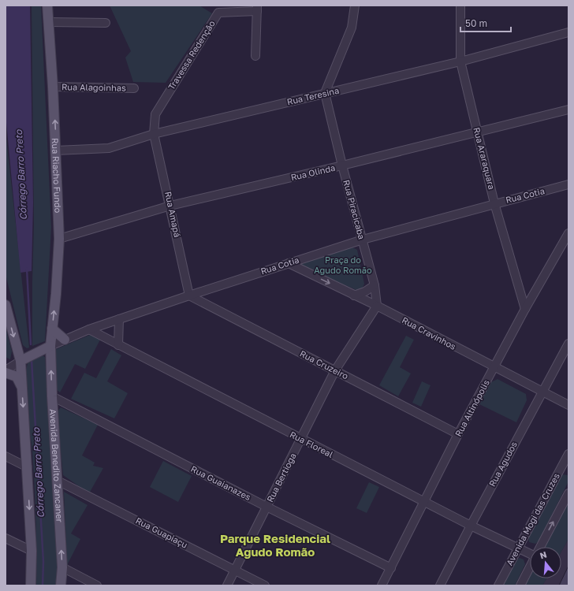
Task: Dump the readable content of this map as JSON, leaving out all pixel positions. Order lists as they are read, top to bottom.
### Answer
{
  "streets": {
    "main road": ["Rua Riacho Fundo", "Avenida Benedito Zancaner"],
    "street": [
      "Travessa Redenção",
      "Rua Alagoinhas",
      "Rua Teresina",
      "Rua Araraquara",
      "Rua Olinda",
      "Rua Cotia",
      "Rua Piracicaba",
      "Rua Amapá",
      "Rua Cravinhos",
      "Rua Cruzeiro",
      "Rua Altinópolis",
      "Rua Floreal",
      "Rua Agudos",
      "Rua Bertioga",
      "Rua Guaianazes",
      "Avenida Mogi das Cruzes",
      "Rua Guapiaçu"
    ]
  },
  "crossings": [
    ["Travessa Redenção", "Rua Teresina"],
    ["Travessa Redenção", "Rua Amapá"],
    ["Rua Alagoinhas", "Rua Riacho Fundo"],
    ["Rua Teresina", "Rua Araraquara"],
    ["Rua Teresina", "Rua Riacho Fundo"],
    ["Rua Teresina", "Rua Piracicaba"],
    ["Rua Teresina", "Rua Amapá"],
    ["Rua Araraquara", "Rua Olinda"],
    ["Rua Araraquara", "Rua Cotia"],
    ["Rua Araraquara", "Rua Altinópolis"],
    ["Rua Olinda", "Rua Riacho Fundo"],
    ["Rua Olinda", "Rua Piracicaba"],
    ["Rua Olinda", "Rua Amapá"],
    ["Rua Riacho Fundo", "Rua Cotia"],
    ["Rua Riacho Fundo", "Avenida Benedito Zancaner"],
    ["Rua Cotia", "Rua Piracicaba"],
    ["Rua Cotia", "Rua Amapá"],
    ["Rua Cotia", "Rua Cravinhos"],
    ["Rua Cotia", "Rua Cruzeiro"],
    ["Rua Cotia", "Rua Floreal"],
    ["Rua Cotia", "Avenida Benedito Zancaner"],
    ["Rua Piracicaba", "Rua Cravinhos"],
    ["Rua Piracicaba", "Rua Bertioga"],
    ["Rua Amapá", "Rua Cruzeiro"],
    ["Rua Cravinhos", "Rua Altinópolis"],
    ["Rua Cravinhos", "Rua Agudos"],
    ["Rua Cravinhos", "Rua Bertioga"],
    ["Rua Cruzeiro", "Rua Altinópolis"],
    ["Rua Cruzeiro", "Rua Bertioga"],
    ["Rua Altinópolis", "Rua Floreal"],
    ["Rua Altinópolis", "Rua Guaianazes"],
    ["Rua Floreal", "Rua Agudos"],
    ["Rua Floreal", "Rua Bertioga"],
    ["Rua Floreal", "Avenida Mogi das Cruzes"],
    ["Avenida Benedito Zancaner", "Rua Guaianazes"],
    ["Avenida Benedito Zancaner", "Rua Guapiaçu"],
    ["Rua Bertioga", "Rua Guaianazes"],
    ["Rua Bertioga", "Rua Guapiaçu"]
  ],
  "one_way": ["Rua Riacho Fundo"],
  "districts": ["Parque Residencial Agudo Romão"],
  "water": ["Córrego Barro Preto"],
  "parks": ["Praça do Agudo Romão"],
  "scale_bar": "50 m",
  "north": "top"
}
